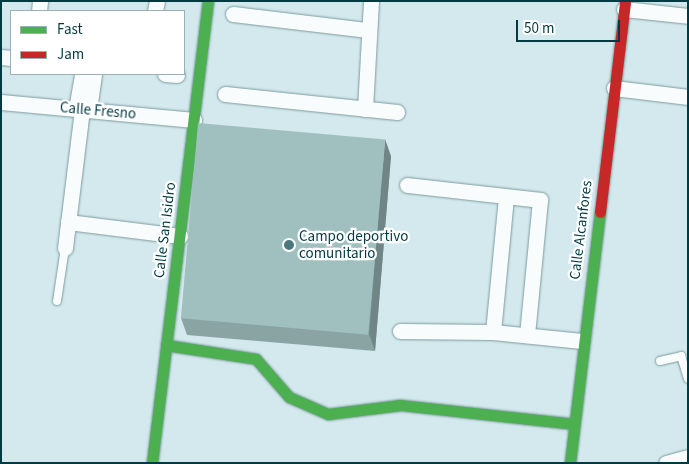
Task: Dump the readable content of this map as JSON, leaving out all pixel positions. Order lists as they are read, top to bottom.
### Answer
{
  "streets": {
    "street": ["Calle Fresno", "Calle San Isidro", "Calle Alcanfores"]
  },
  "crossings": [
    ["Calle Fresno", "Calle San Isidro"]
  ],
  "places": ["Campo deportivo comunitario"],
  "legend": ["Fast", "Jam"],
  "scale_bar": "50 m"
}
